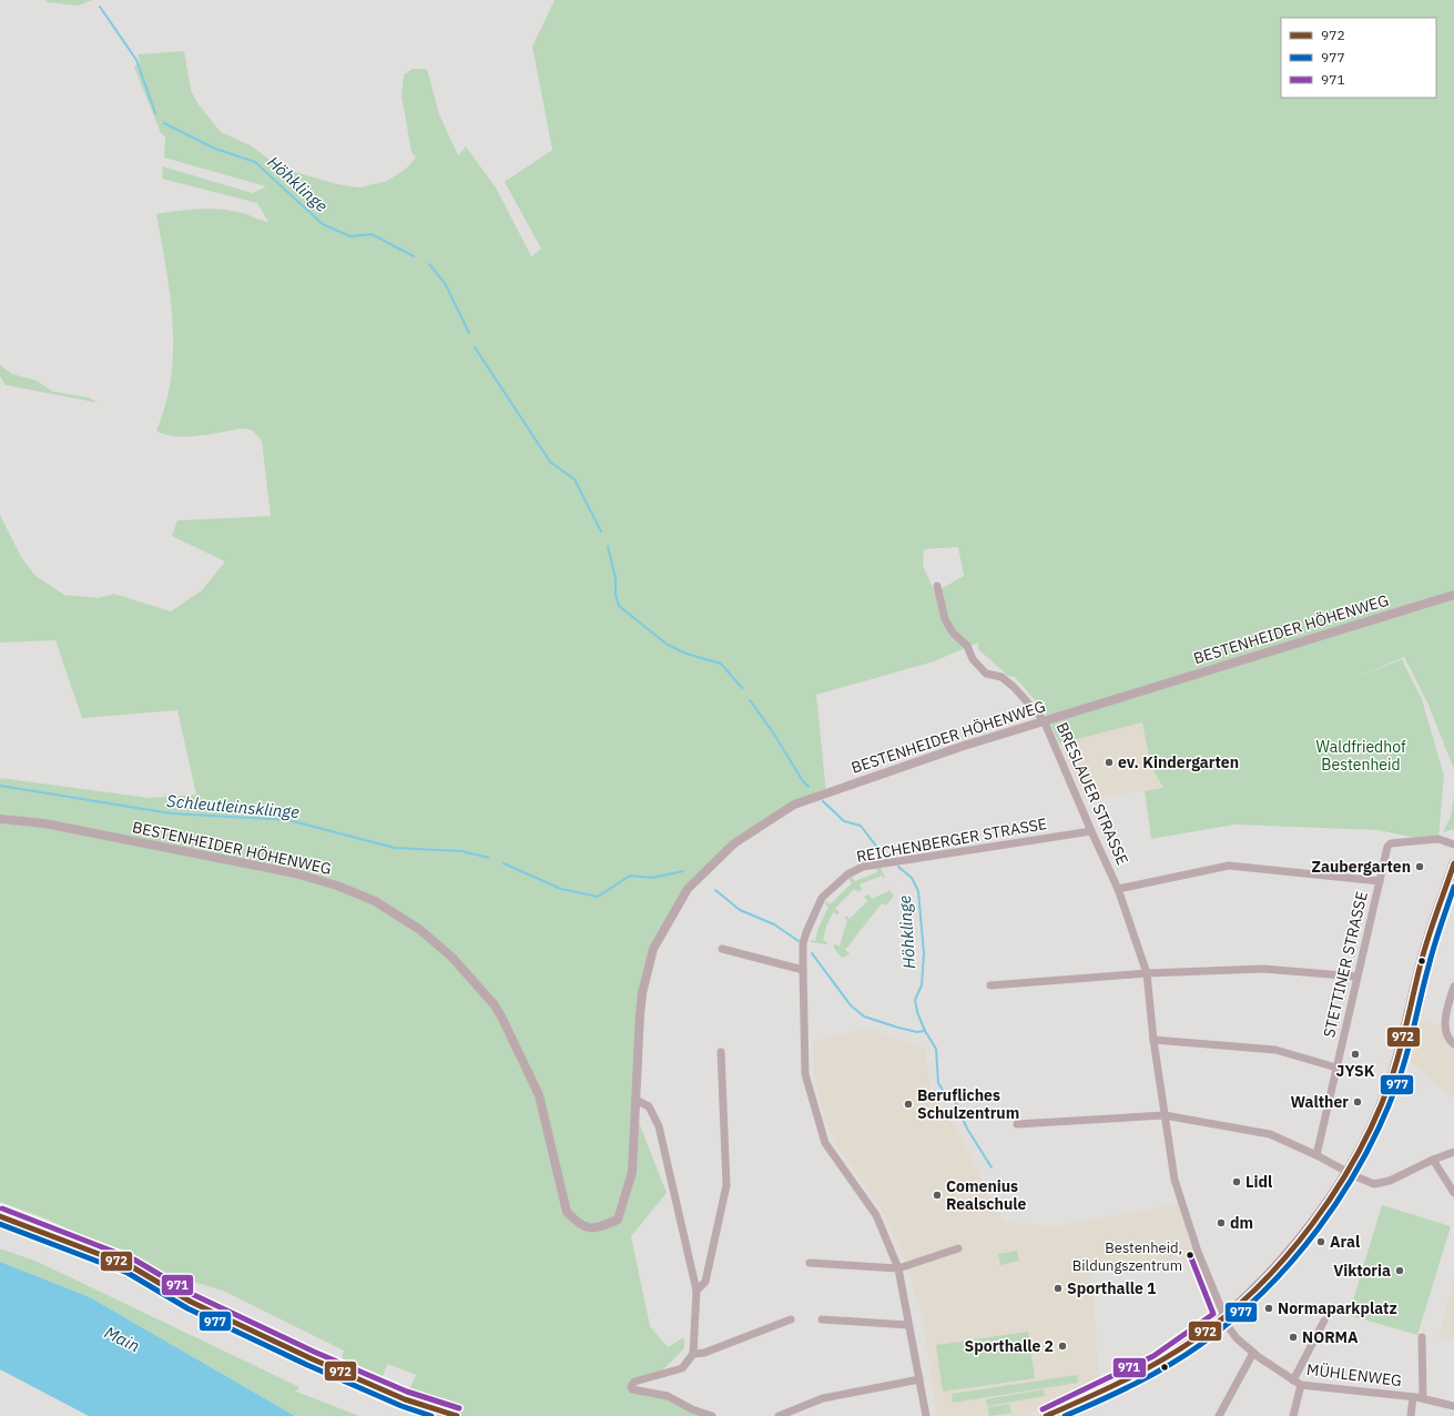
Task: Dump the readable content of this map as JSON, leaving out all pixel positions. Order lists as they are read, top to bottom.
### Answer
{
  "streets": {
    "street": [
      "BESTENHEIDER HÖHENWEG",
      "BRESLAUER STRASSE",
      "REICHENBERGER STRASSE",
      "STETTINER STRASSE",
      "MÜHLENWEG"
    ]
  },
  "crossings": [
    ["BESTENHEIDER HÖHENWEG", "BRESLAUER STRASSE"],
    ["BRESLAUER STRASSE", "REICHENBERGER STRASSE"],
    ["BRESLAUER STRASSE", "MÜHLENWEG"]
  ],
  "water": ["Höhklinge", "Schleutleinsklinge", "Main"],
  "parks": ["Waldfriedhof Bestenheid"],
  "places": [
    "ev. Kindergarten",
    "Zaubergarten",
    "JYSK",
    "Walther",
    "Berufliches Schulzentrum",
    "Lidl",
    "Comenius Realschule",
    "dm",
    "Aral",
    "Bestenheid, Bildungszentrum",
    "Viktoria",
    "Sporthalle 1",
    "Normaparkplatz",
    "NORMA",
    "Sporthalle 2"
  ],
  "lines": ["transit line 972", "transit line 977", "transit line 971"],
  "legend": ["972", "977", "971"]
}
